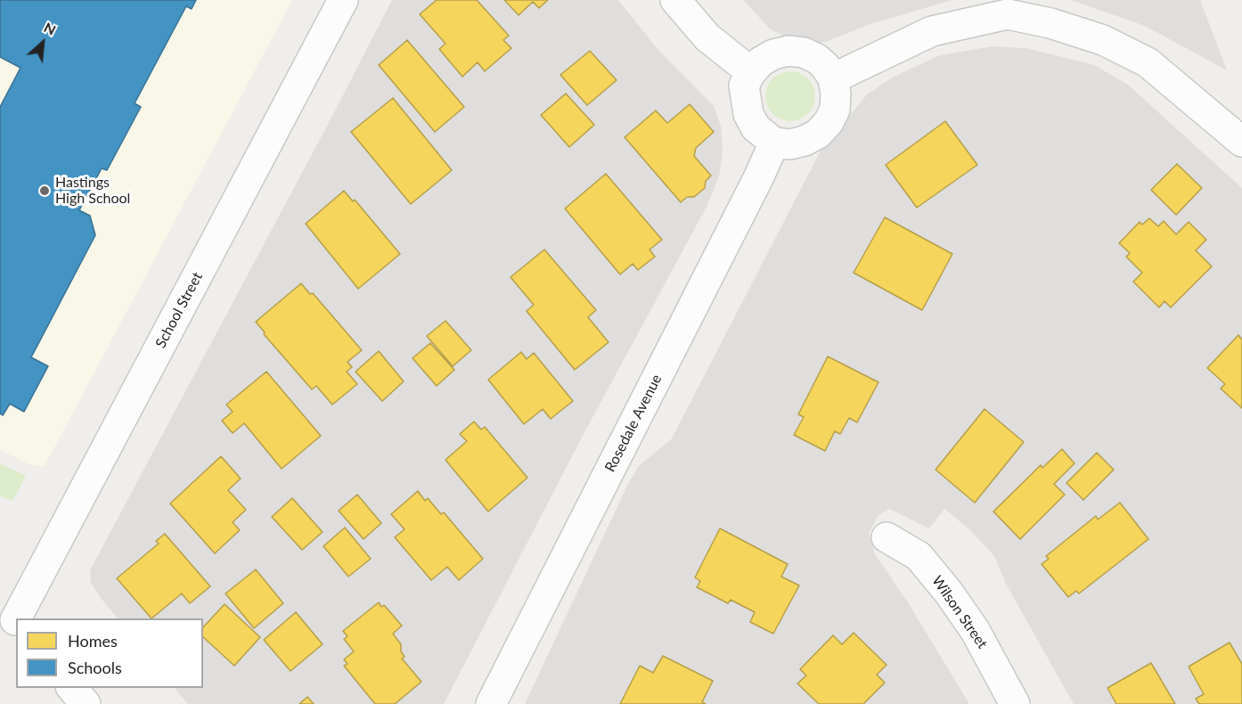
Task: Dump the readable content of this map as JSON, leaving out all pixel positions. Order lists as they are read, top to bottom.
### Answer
{
  "streets": {
    "street": ["School Street", "Rosedale Avenue", "Wilson Street"]
  },
  "places": ["Hastings High School"],
  "legend": ["Homes", "Schools"],
  "north": "top right"
}
